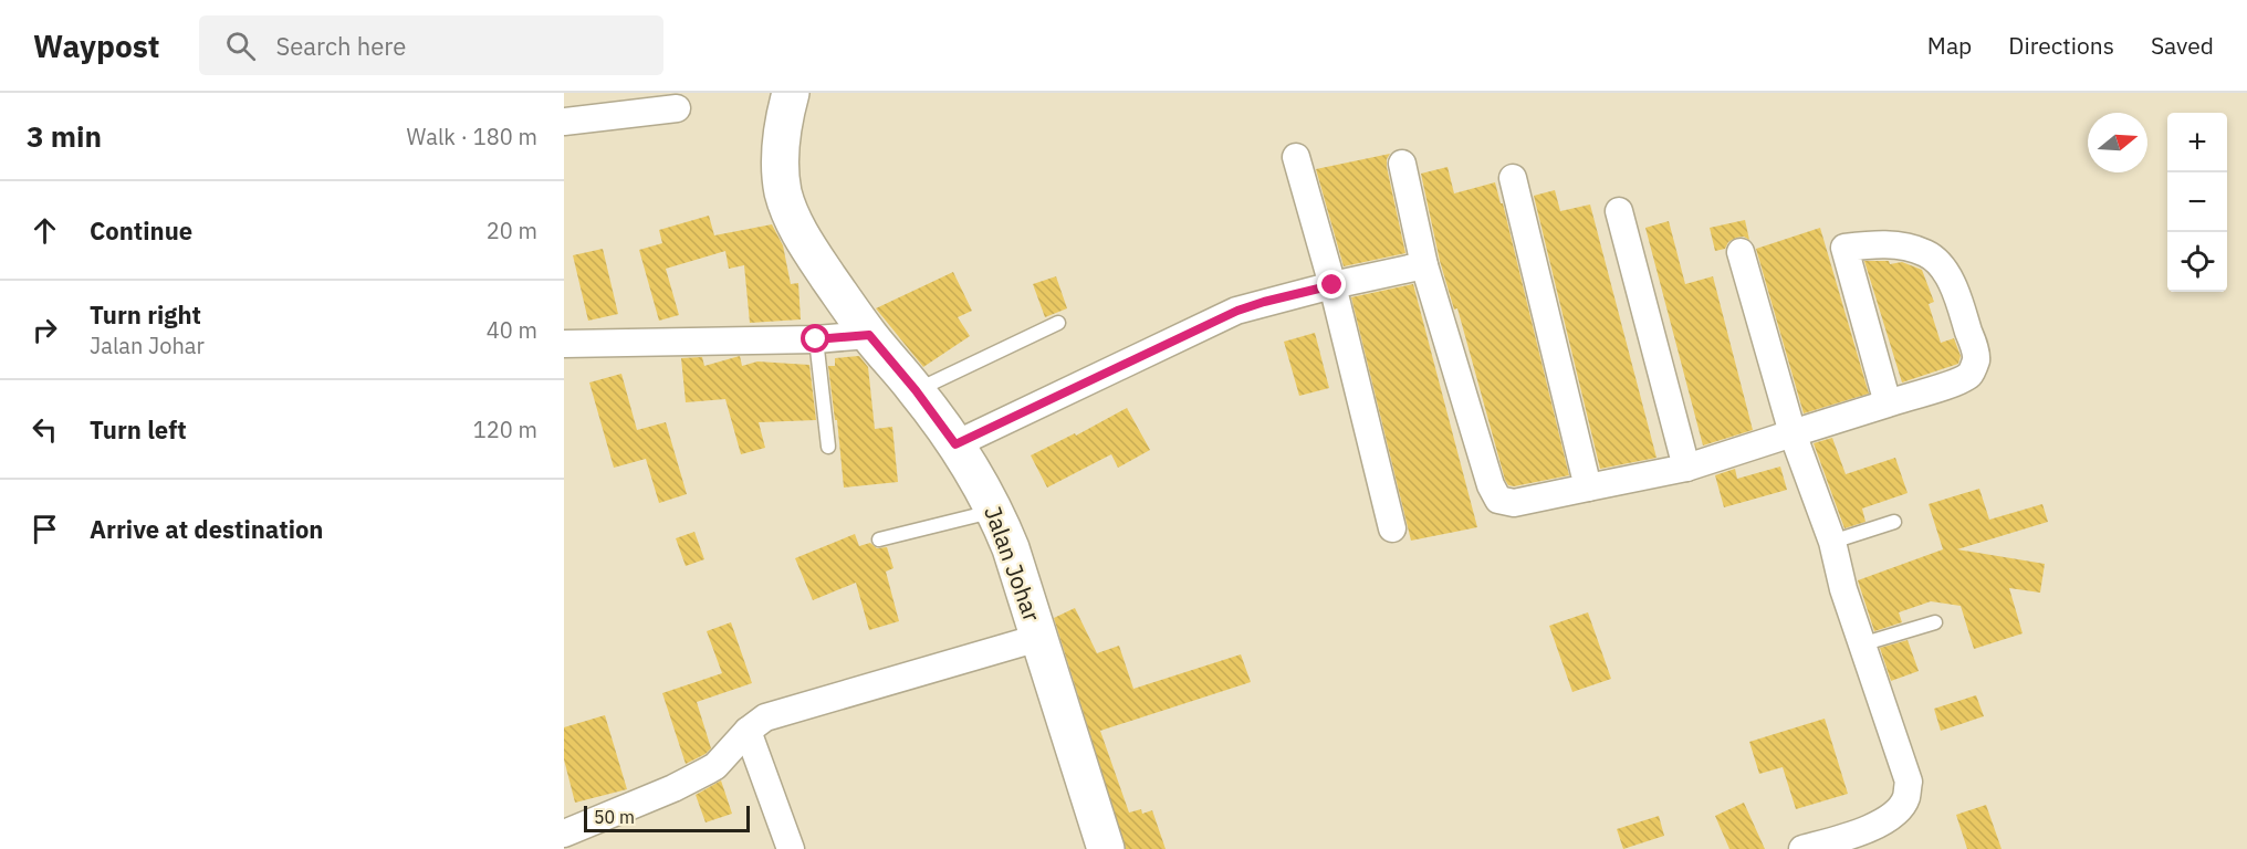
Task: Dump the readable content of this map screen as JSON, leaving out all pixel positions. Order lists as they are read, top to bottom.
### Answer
{
  "streets": {
    "street": ["Jalan Johar"]
  },
  "scale_bar": "50 m",
  "north": "right",
  "page": {
    "header": "Waypost",
    "search": "Search here",
    "nav": ["Map", "Directions", "Saved"],
    "heading": ["3 min", "Walk · 180 m"],
    "map_buttons": ["+", "−"],
    "list": [
      ["Continue", "20 m"],
      ["Turn right", "Jalan Johar", "40 m"],
      ["Turn left", "120 m"],
      "Arrive at destination"
    ],
    "scale": "50 m"
  }
}
